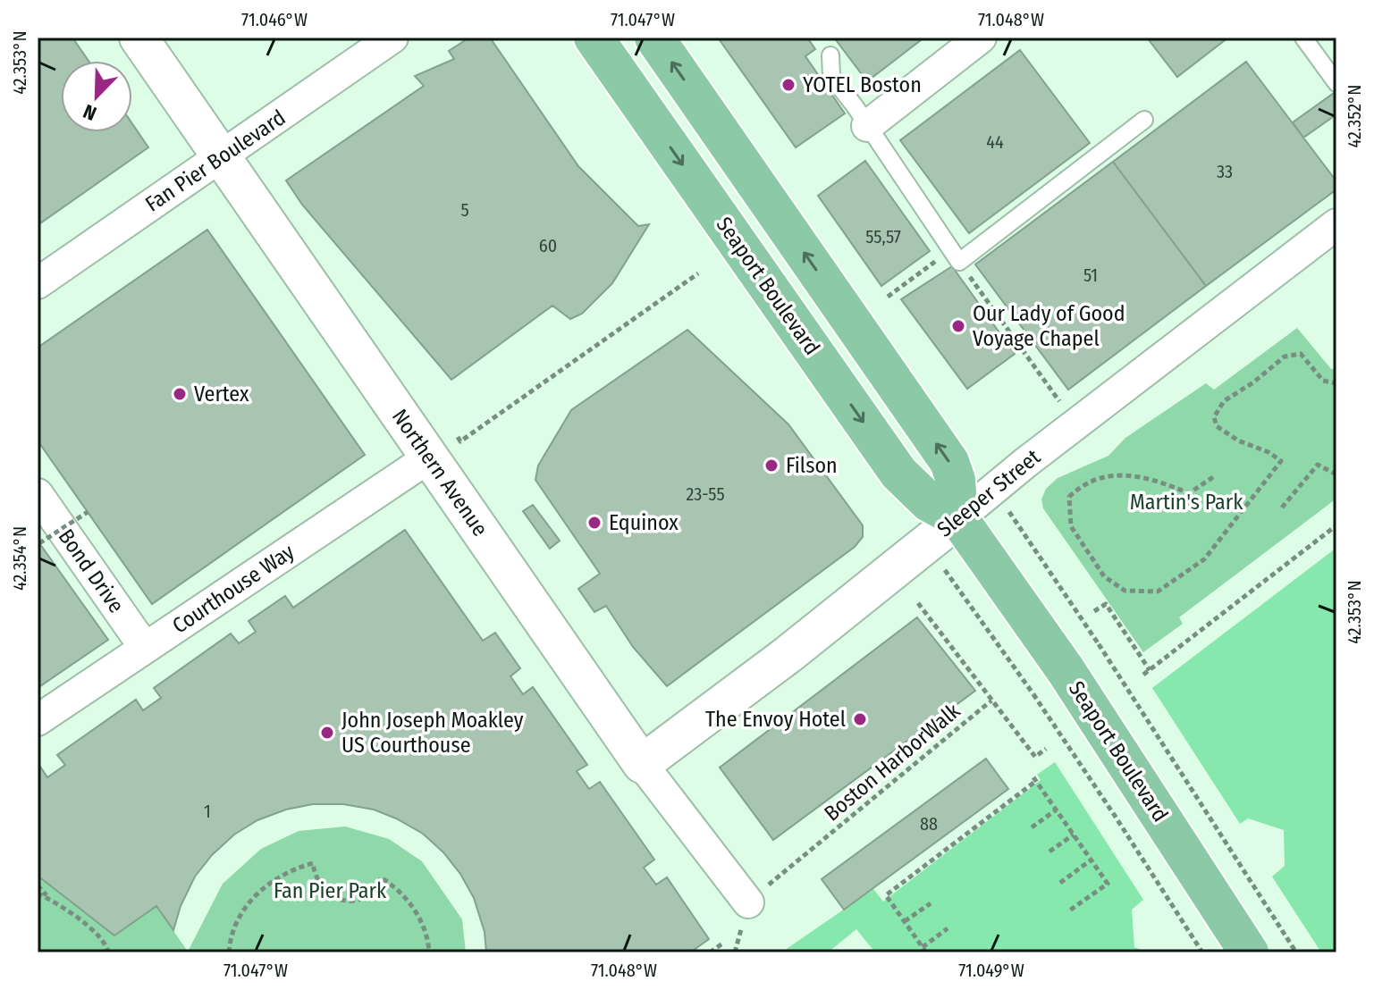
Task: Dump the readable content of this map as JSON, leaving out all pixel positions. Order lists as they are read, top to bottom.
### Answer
{
  "streets": {
    "main road": ["Seaport Boulevard"],
    "street": [
      "Fan Pier Boulevard",
      "Northern Avenue",
      "Sleeper Street",
      "Bond Drive",
      "Courthouse Way"
    ],
    "path": ["Boston HarborWalk"]
  },
  "crossings": [
    ["Fan Pier Boulevard", "Northern Avenue"],
    ["Seaport Boulevard", "Sleeper Street"],
    ["Northern Avenue", "Sleeper Street"],
    ["Northern Avenue", "Courthouse Way"],
    ["Northern Avenue", "Boston HarborWalk"],
    ["Bond Drive", "Courthouse Way"]
  ],
  "parks": ["Martin's Park", "Fan Pier Park"],
  "places": [
    "YOTEL Boston",
    "Our Lady of Good Voyage Chapel",
    "Vertex",
    "Filson",
    "Equinox",
    "The Envoy Hotel",
    "John Joseph Moakley US Courthouse"
  ],
  "house_numbers": [
    "44",
    "33",
    "5",
    "55,57",
    "60",
    "51",
    "23-55",
    "1",
    "88"
  ],
  "north": "bottom left",
  "coordinates": [
    "71.046°W",
    "71.047°W",
    "71.048°W",
    "42.353°N",
    "42.352°N",
    "42.354°N",
    "71.049°W"
  ]
}
